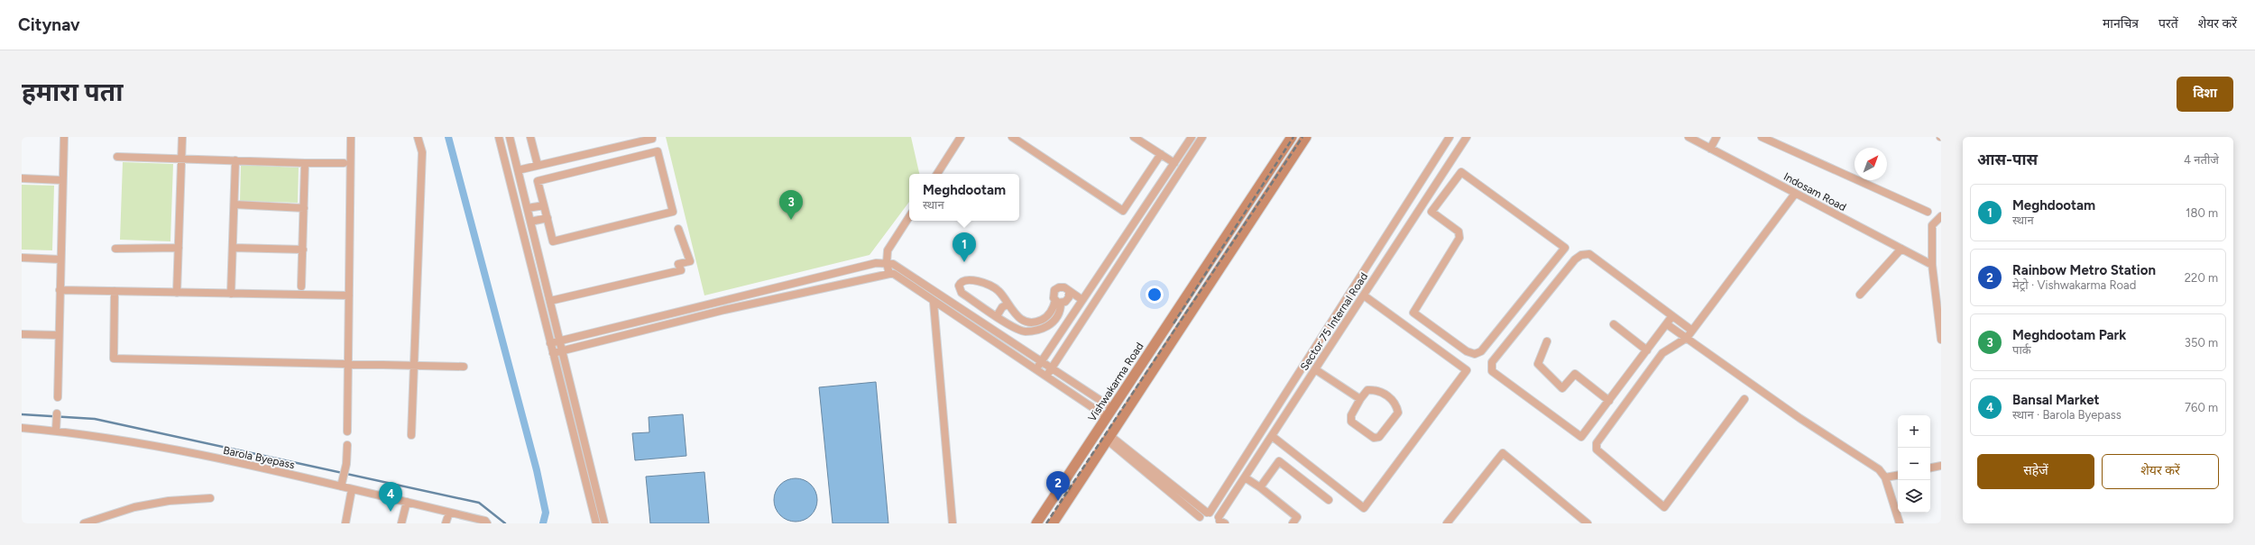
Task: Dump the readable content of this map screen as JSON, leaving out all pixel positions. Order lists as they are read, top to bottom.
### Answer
{
  "streets": {
    "main road": ["Vishwakarma Road"],
    "street": ["Indosam Road", "Sector 75 Internal Road", "Barola Byepass"]
  },
  "north": "top right",
  "page": {
    "header": "Citynav",
    "nav": ["मानचित्र", "परतें", "शेयर करें"],
    "title": "हमारा पता",
    "buttons": [
      "दिशा",
      ["सहेजें", "शेयर करें"]
    ],
    "heading": ["आस-पास", "4 नतीजे"],
    "popup": ["Meghdootam", "स्थान"],
    "list": [
      {
        "mark": "1",
        "name": "Meghdootam",
        "note": "स्थान",
        "value": "180 m"
      },
      {
        "mark": "2",
        "name": "Rainbow Metro Station",
        "note": "मेट्रो · Vishwakarma Road",
        "value": "220 m"
      },
      {
        "mark": "3",
        "name": "Meghdootam Park",
        "note": "पार्क",
        "value": "350 m"
      },
      {
        "mark": "4",
        "name": "Bansal Market",
        "note": "स्थान · Barola Byepass",
        "value": "760 m"
      }
    ],
    "pins": [
      "3",
      "1",
      "2",
      "4"
    ],
    "map_buttons": ["+", "−"]
  }
}
